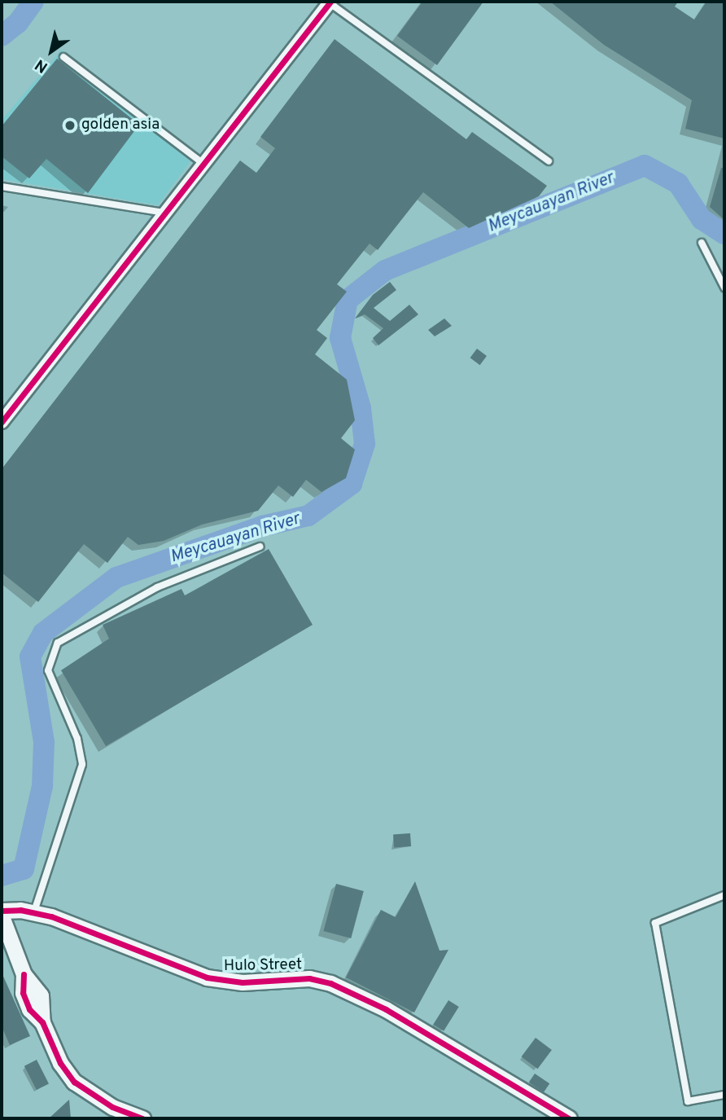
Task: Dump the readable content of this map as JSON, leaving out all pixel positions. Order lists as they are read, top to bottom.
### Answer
{
  "streets": {
    "street": ["Hulo Street"]
  },
  "water": ["Meycauayan River"],
  "places": ["golden asia"],
  "north": "bottom left"
}
